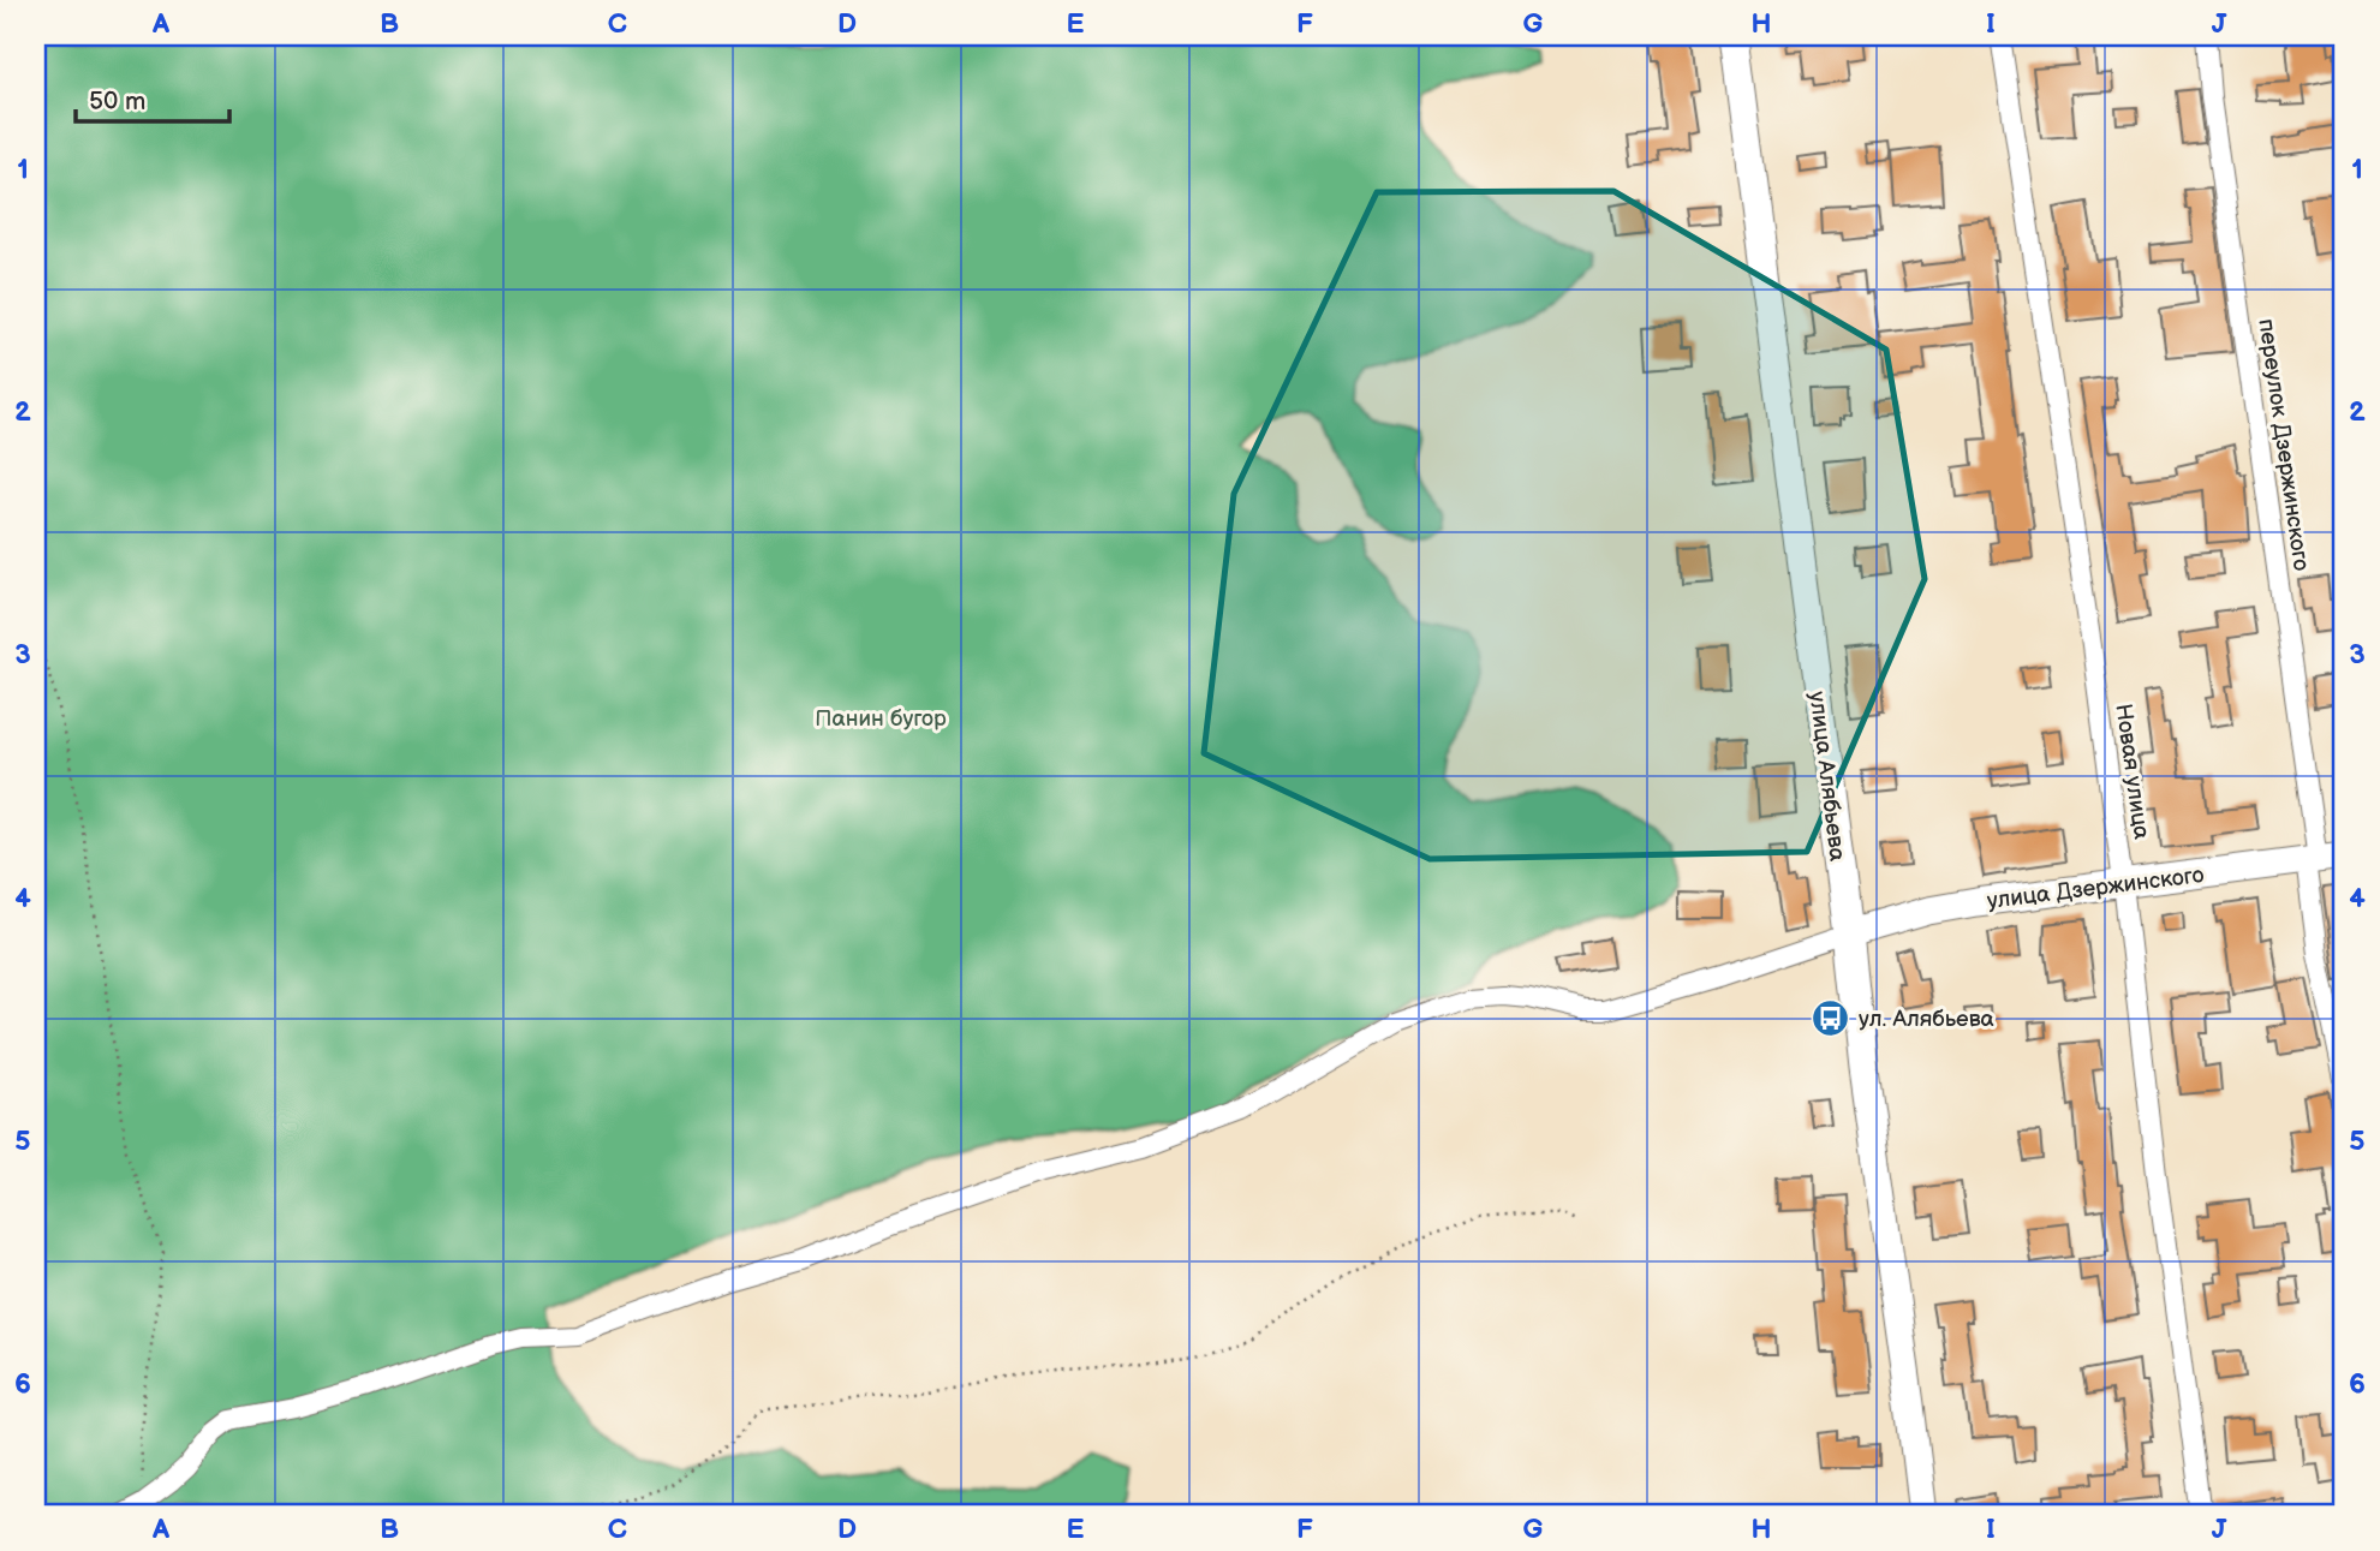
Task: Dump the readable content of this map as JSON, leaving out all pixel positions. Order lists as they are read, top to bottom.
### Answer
{
  "streets": {
    "main road": ["улица Алябьева", "улица Дзержинского"],
    "street": ["переулок Дзержинского", "Новая улица"]
  },
  "crossings": [
    ["переулок Дзержинского", "улица Дзержинского"],
    ["Новая улица", "улица Дзержинского"],
    ["улица Алябьева", "улица Дзержинского"]
  ],
  "parks": ["Панин бугор"],
  "places": {
    "bus stop": ["ул. Алябьева"]
  },
  "scale_bar": "50 m",
  "grid": {
    "columns": [
      "A",
      "B",
      "C",
      "D",
      "E",
      "F",
      "G",
      "H",
      "I",
      "J"
    ],
    "rows": [
      "1",
      "2",
      "3",
      "4",
      "5",
      "6"
    ]
  }
}
